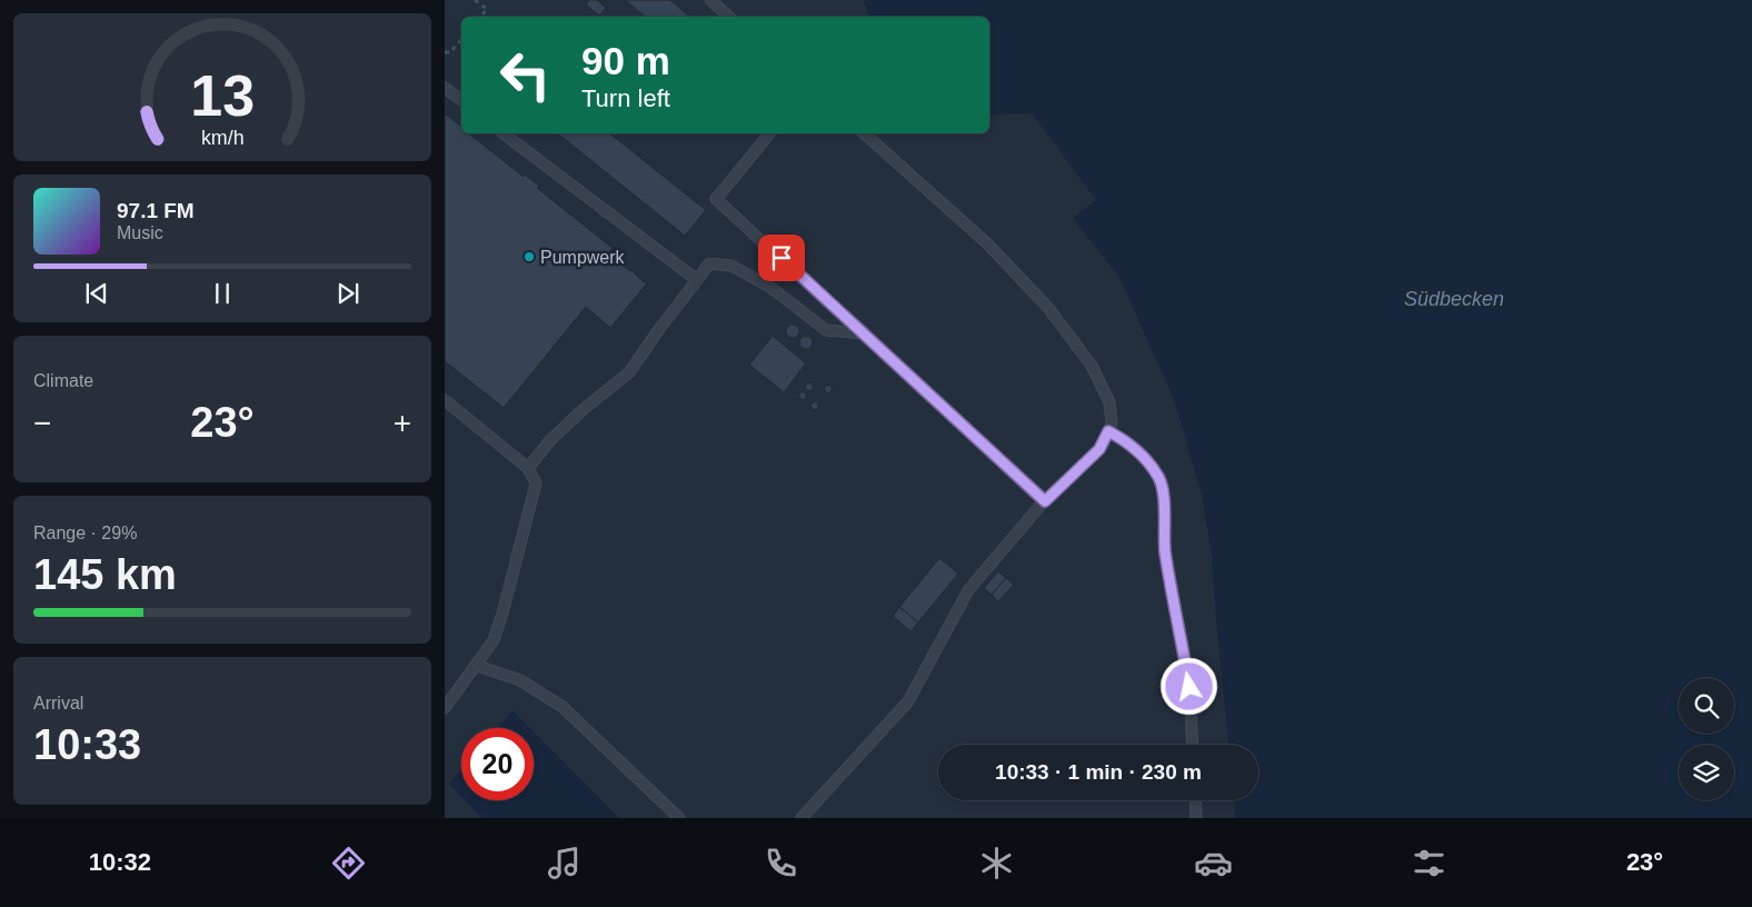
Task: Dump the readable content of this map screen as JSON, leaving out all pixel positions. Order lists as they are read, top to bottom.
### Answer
{
  "water": ["Südbecken"],
  "places": ["Pumpwerk"],
  "page": {
    "turn": ["90 m", "Turn left"],
    "song": ["97.1 FM", "Music"],
    "tile": [
      "Climate",
      ["Range · 29%", "145 km"],
      ["Arrival", "10:33"]
    ],
    "heat": ["−", "23°", "+"],
    "limit": "20",
    "trip": "10:33 · 1 min · 230 m",
    "tabs": ["10:32", "23°"],
    "gauge": ["13", "km/h"]
  }
}
